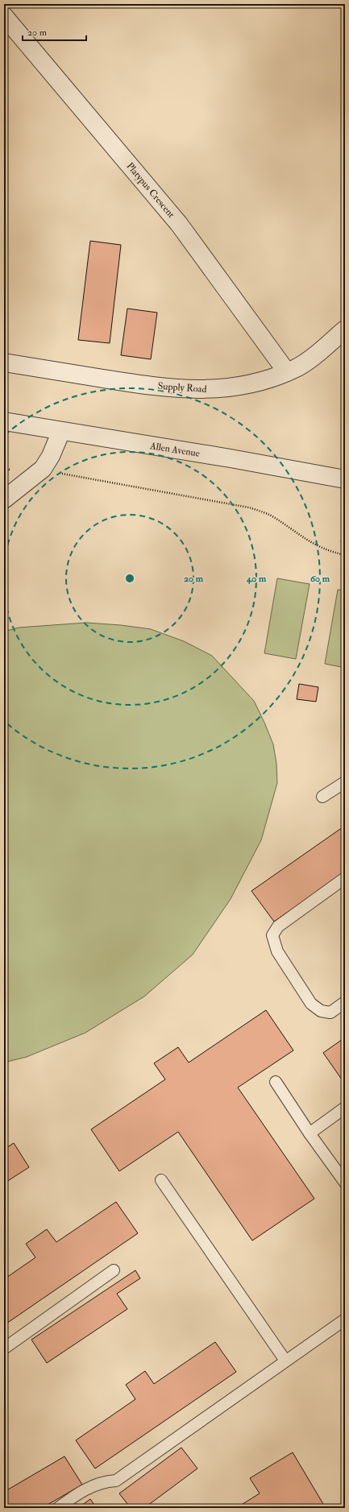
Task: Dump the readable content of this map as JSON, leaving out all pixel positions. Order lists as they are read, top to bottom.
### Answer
{
  "streets": {
    "street": ["Platypus Crescent", "Supply Road", "Allen Avenue"]
  },
  "crossings": [
    ["Platypus Crescent", "Supply Road"]
  ],
  "scale_bar": "20 m",
  "rings": ["20 m", "40 m", "60 m"]
}
